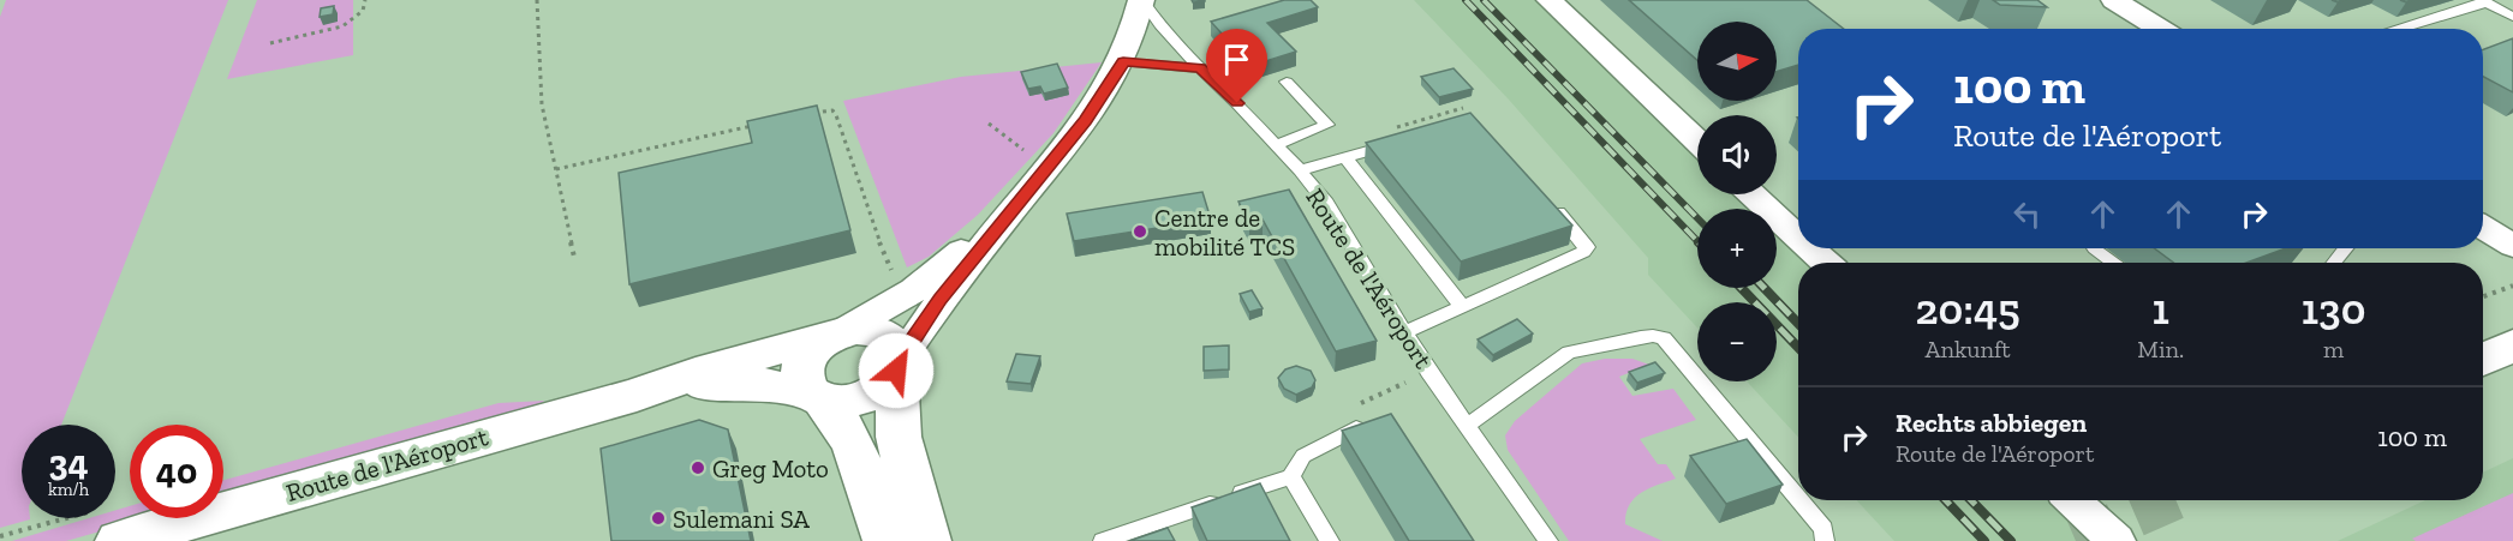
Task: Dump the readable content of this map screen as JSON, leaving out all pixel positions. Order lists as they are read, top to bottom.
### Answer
{
  "streets": {
    "street": ["Route de l'Aéroport"]
  },
  "places": ["Centre de mobilité TCS", "Greg Moto", "Sulemani SA"],
  "north": "right",
  "page": {
    "map_buttons": ["+", "−"],
    "turn": ["100 m", "Route de l'Aéroport"],
    "eta": [
      "20:45",
      "Ankunft",
      "1",
      "Min.",
      "130",
      "m"
    ],
    "list": [
      {
        "name": "Rechts abbiegen",
        "note": "Route de l'Aéroport",
        "value": "100 m"
      }
    ],
    "speed": "34 km/h",
    "limit": "40"
  }
}
